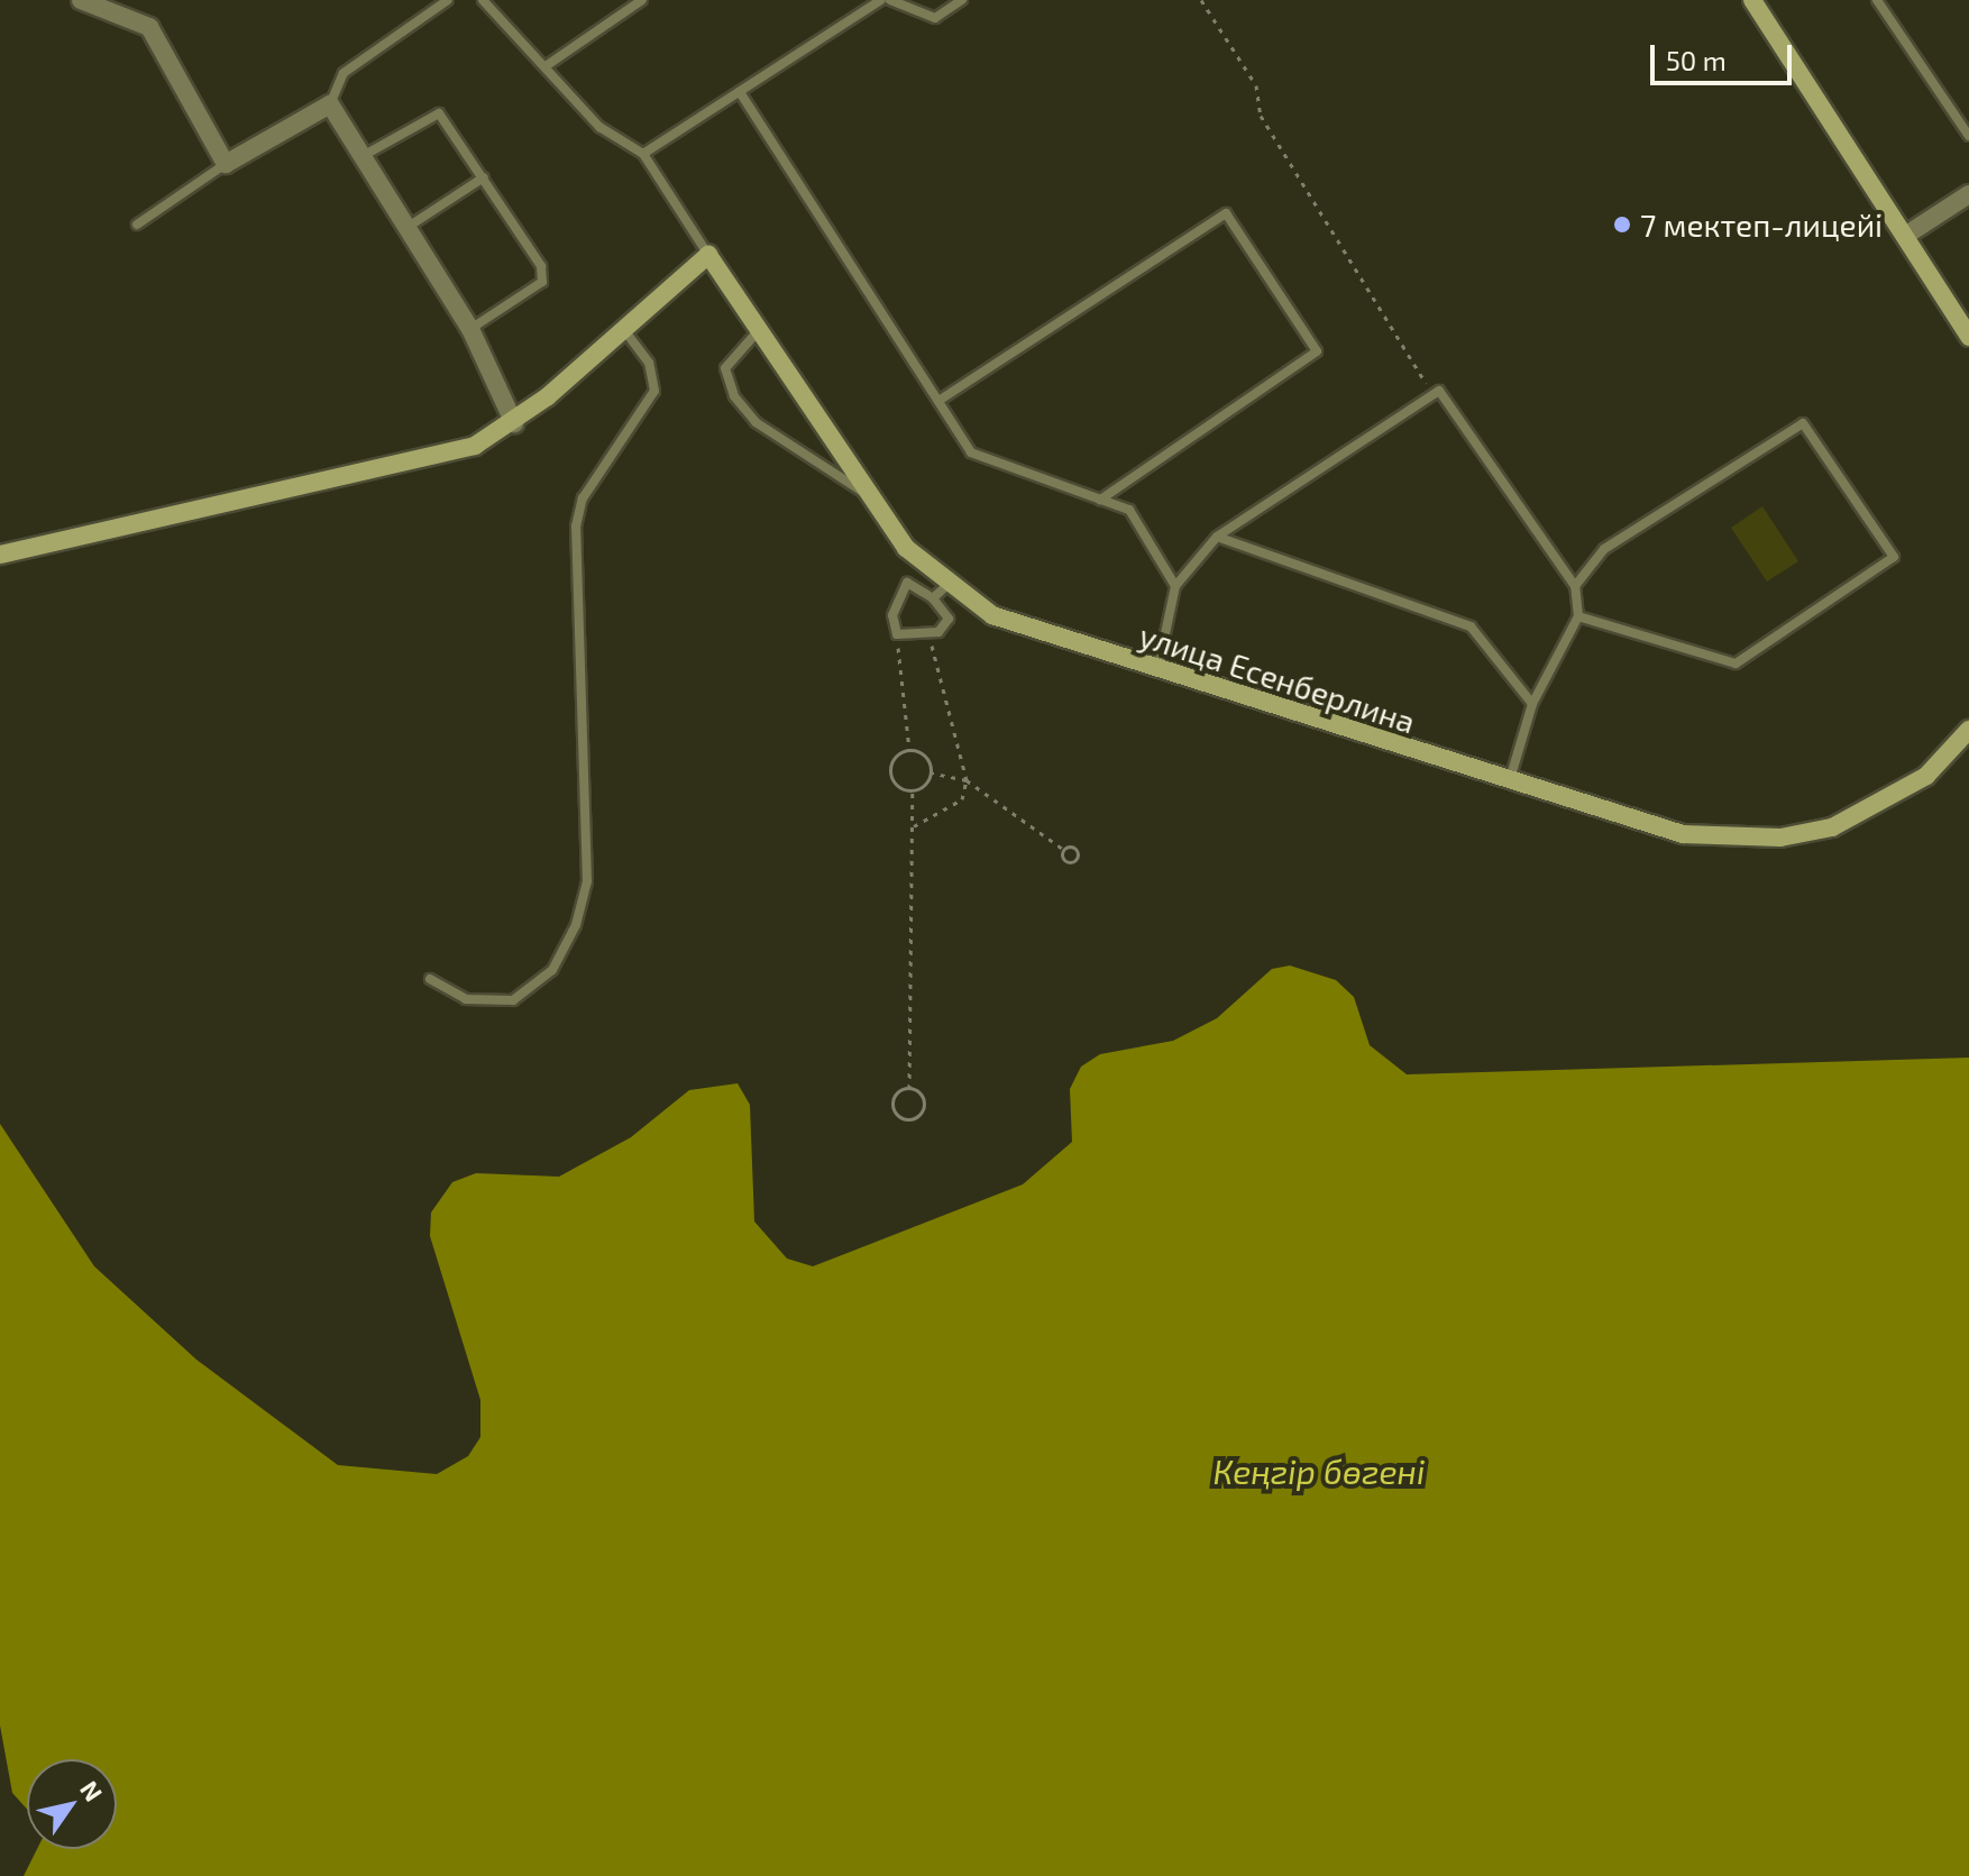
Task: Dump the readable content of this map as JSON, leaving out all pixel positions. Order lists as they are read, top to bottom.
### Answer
{
  "streets": {
    "street": ["улица Есенберлина"]
  },
  "water": ["Кеңгір бөгені"],
  "places": ["7 мектеп-лицейі"],
  "scale_bar": "50 m",
  "north": "top right"
}
